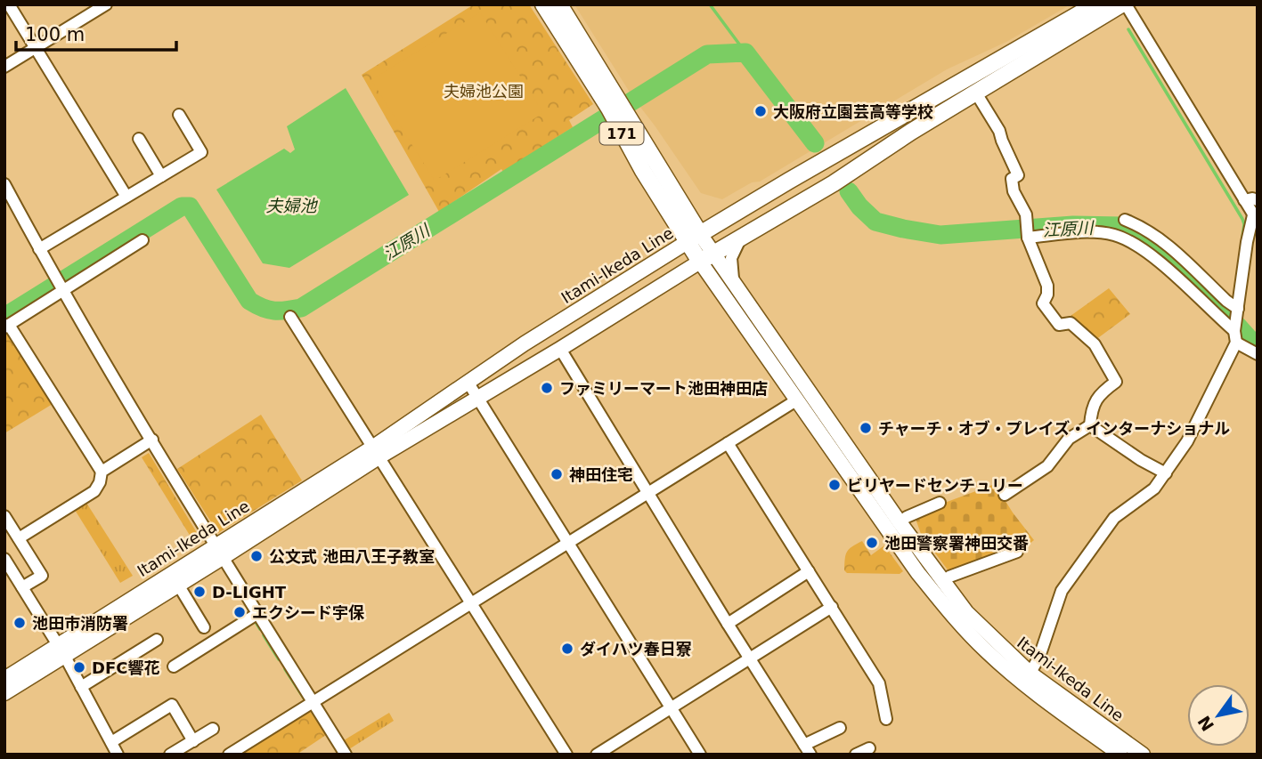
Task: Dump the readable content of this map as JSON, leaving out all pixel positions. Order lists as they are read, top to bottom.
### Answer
{
  "streets": {
    "highway": ["171"],
    "main road": ["Itami-Ikeda Line"]
  },
  "crossings": [
    ["171", "Itami-Ikeda Line"]
  ],
  "water": ["夫婦池", "江原川"],
  "parks": ["夫婦池公園"],
  "places": [
    "大阪府立園芸高等学校",
    "ファミリーマート池田神田店",
    "チャーチ・オブ・プレイズ・インターナショナル",
    "神田住宅",
    "ビリヤードセンチュリー",
    "池田警察署神田交番",
    "公文式 池田八王子教室",
    "D-LIGHT",
    "エクシード宇保",
    "池田市消防署",
    "ダイハツ春日寮",
    "DFC響花"
  ],
  "scale_bar": "100 m",
  "north": "bottom left"
}
